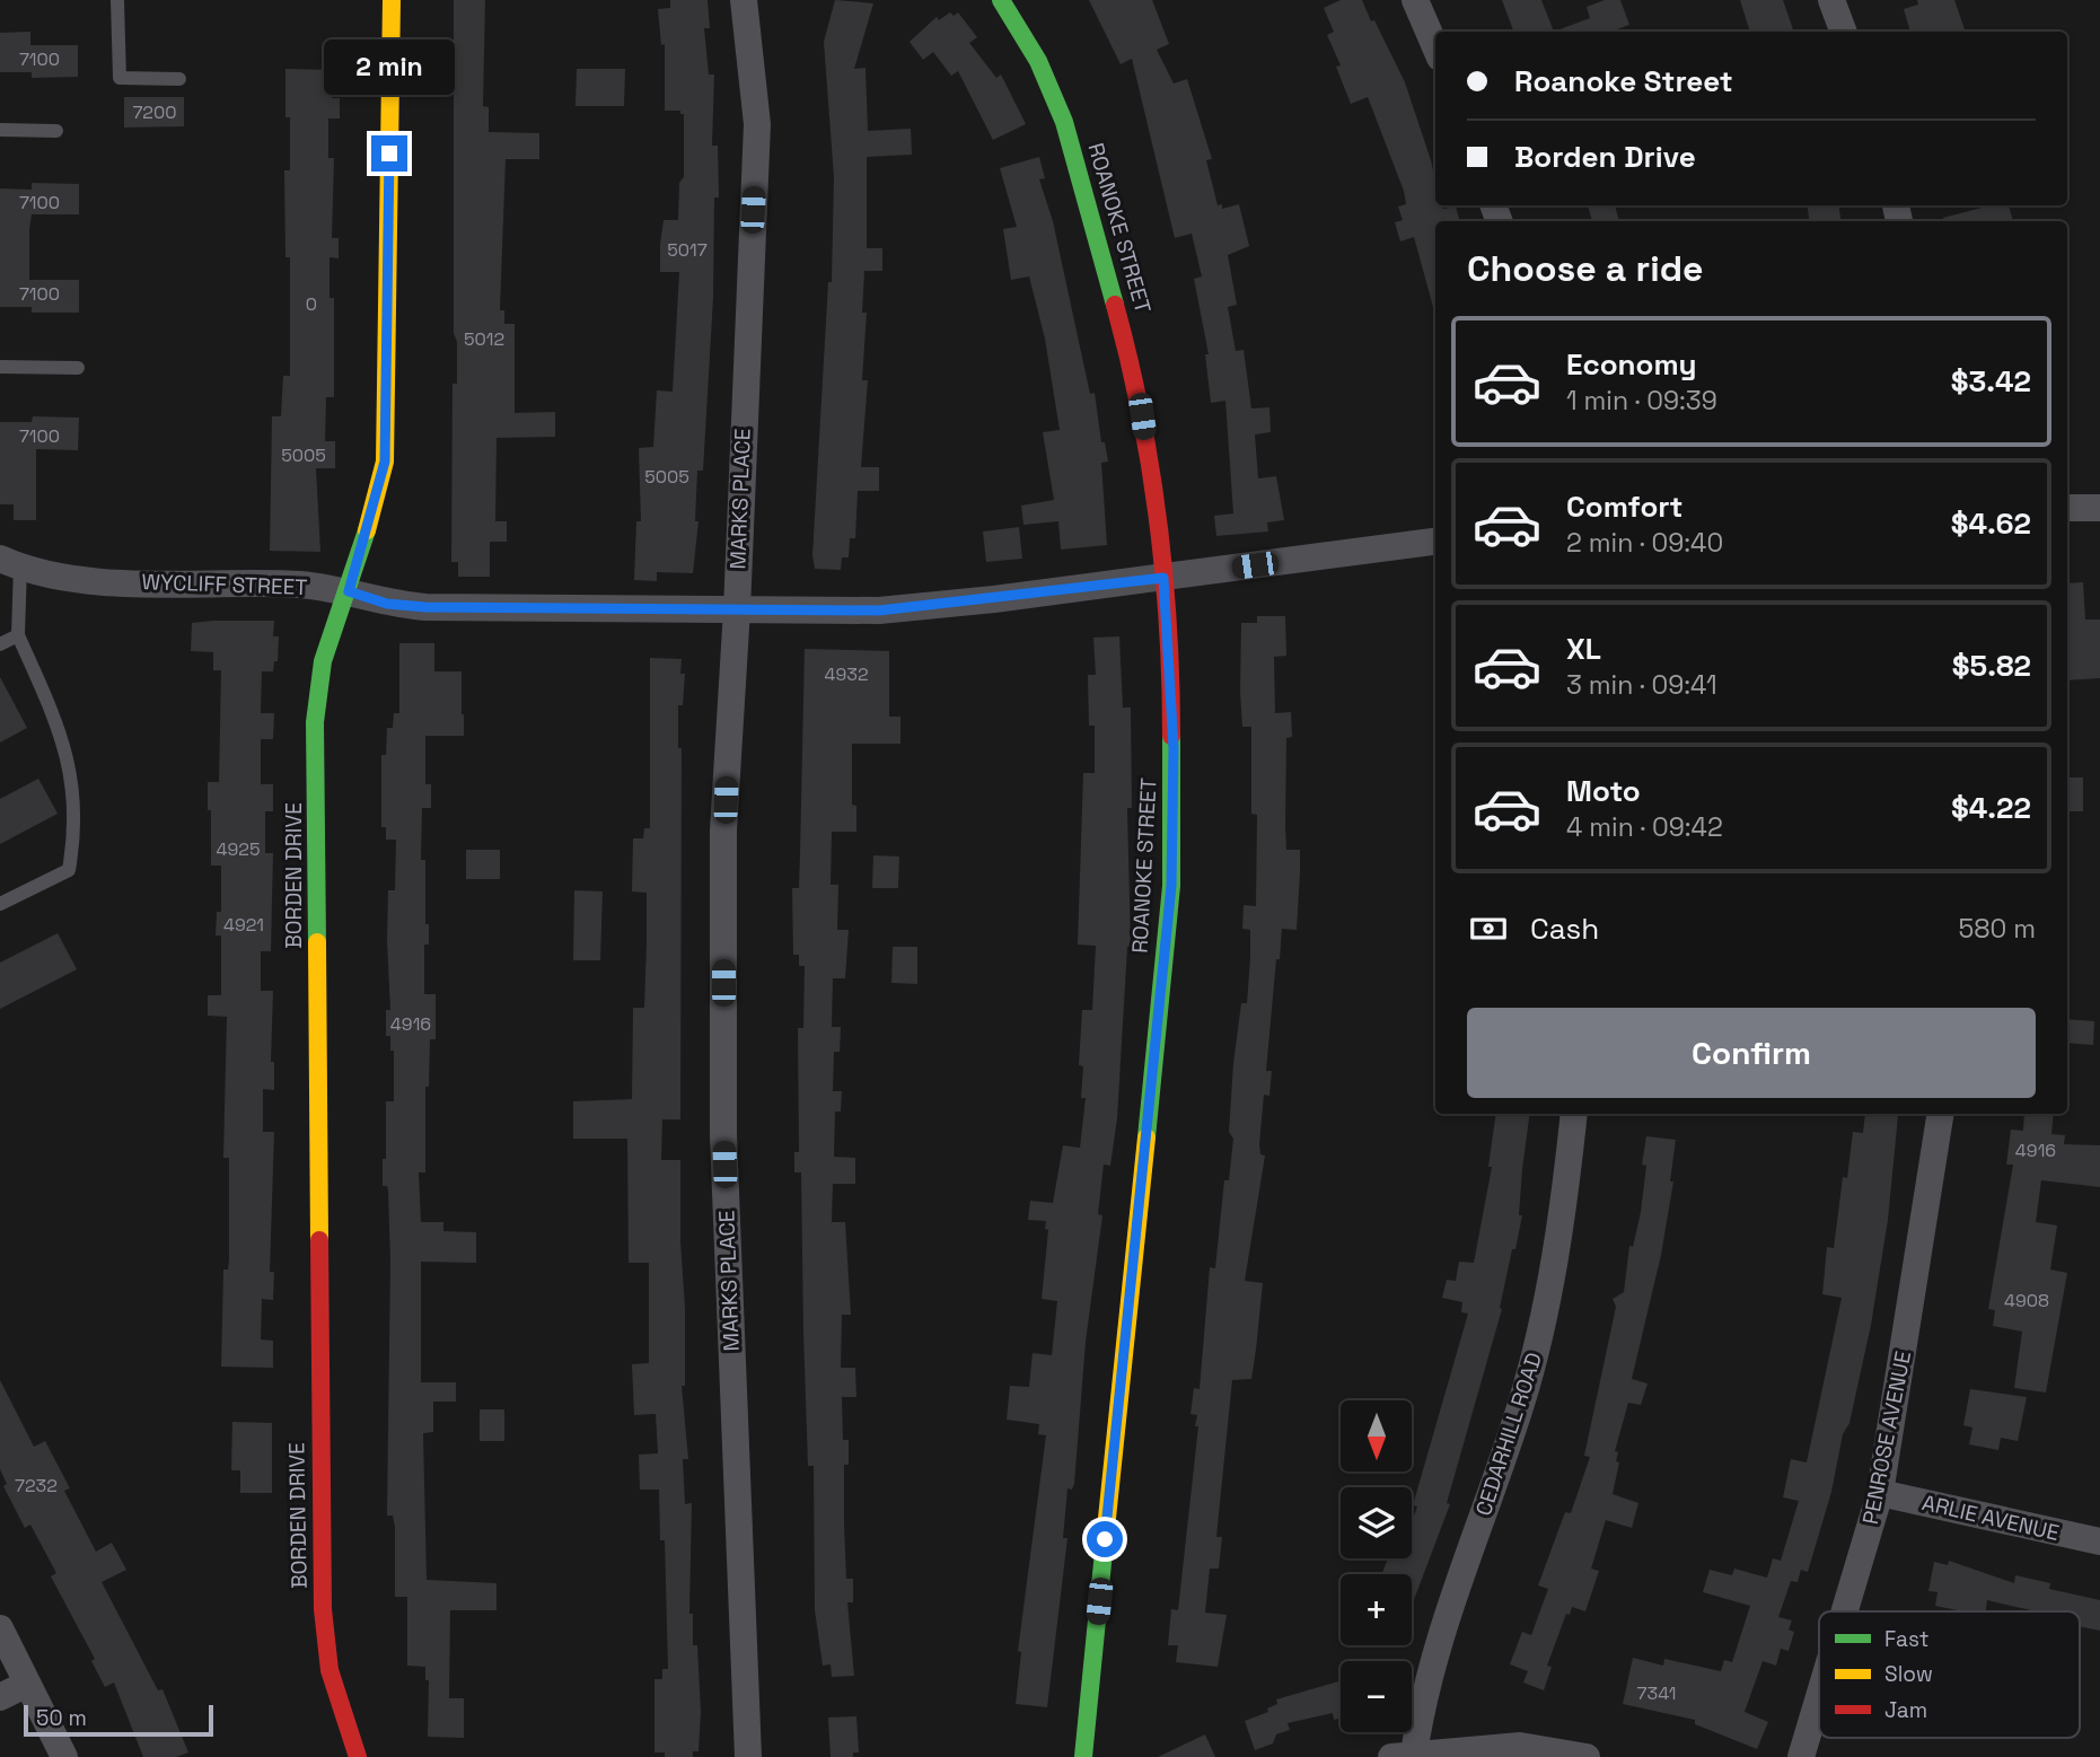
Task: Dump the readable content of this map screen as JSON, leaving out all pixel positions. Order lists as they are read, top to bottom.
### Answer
{
  "streets": {
    "street": [
      "ROANOKE STREET",
      "MARKS PLACE",
      "WYCLIFF STREET",
      "BORDEN DRIVE",
      "CEDARHILL ROAD",
      "PENROSE AVENUE",
      "ARLIE AVENUE"
    ]
  },
  "crossings": [
    ["ROANOKE STREET", "WYCLIFF STREET"],
    ["MARKS PLACE", "WYCLIFF STREET"],
    ["WYCLIFF STREET", "BORDEN DRIVE"],
    ["PENROSE AVENUE", "ARLIE AVENUE"]
  ],
  "house_numbers": [
    "7100",
    "7200",
    "7100",
    "5017",
    "7100",
    "0",
    "5012",
    "7100",
    "5005",
    "5005",
    "4932",
    "4925",
    "4921",
    "4916",
    "4916",
    "4908",
    "7232",
    "7341"
  ],
  "legend": ["Fast", "Slow", "Jam"],
  "scale_bar": "50 m",
  "north": "bottom",
  "page": {
    "banner": ["Roanoke Street", "Borden Drive"],
    "bubble": "2 min",
    "heading": "Choose a ride",
    "list": [
      {
        "name": "Economy",
        "note": "1 min · 09:39",
        "value": "$3.42"
      },
      {
        "name": "Comfort",
        "note": "2 min · 09:40",
        "value": "$4.62"
      },
      {
        "name": "XL",
        "note": "3 min · 09:41",
        "value": "$5.82"
      },
      {
        "name": "Moto",
        "note": "4 min · 09:42",
        "value": "$4.22"
      }
    ],
    "pay": ["Cash", "580 m"],
    "buttons": "Confirm",
    "map_buttons": ["+", "−"],
    "scale": "50 m"
  }
}
